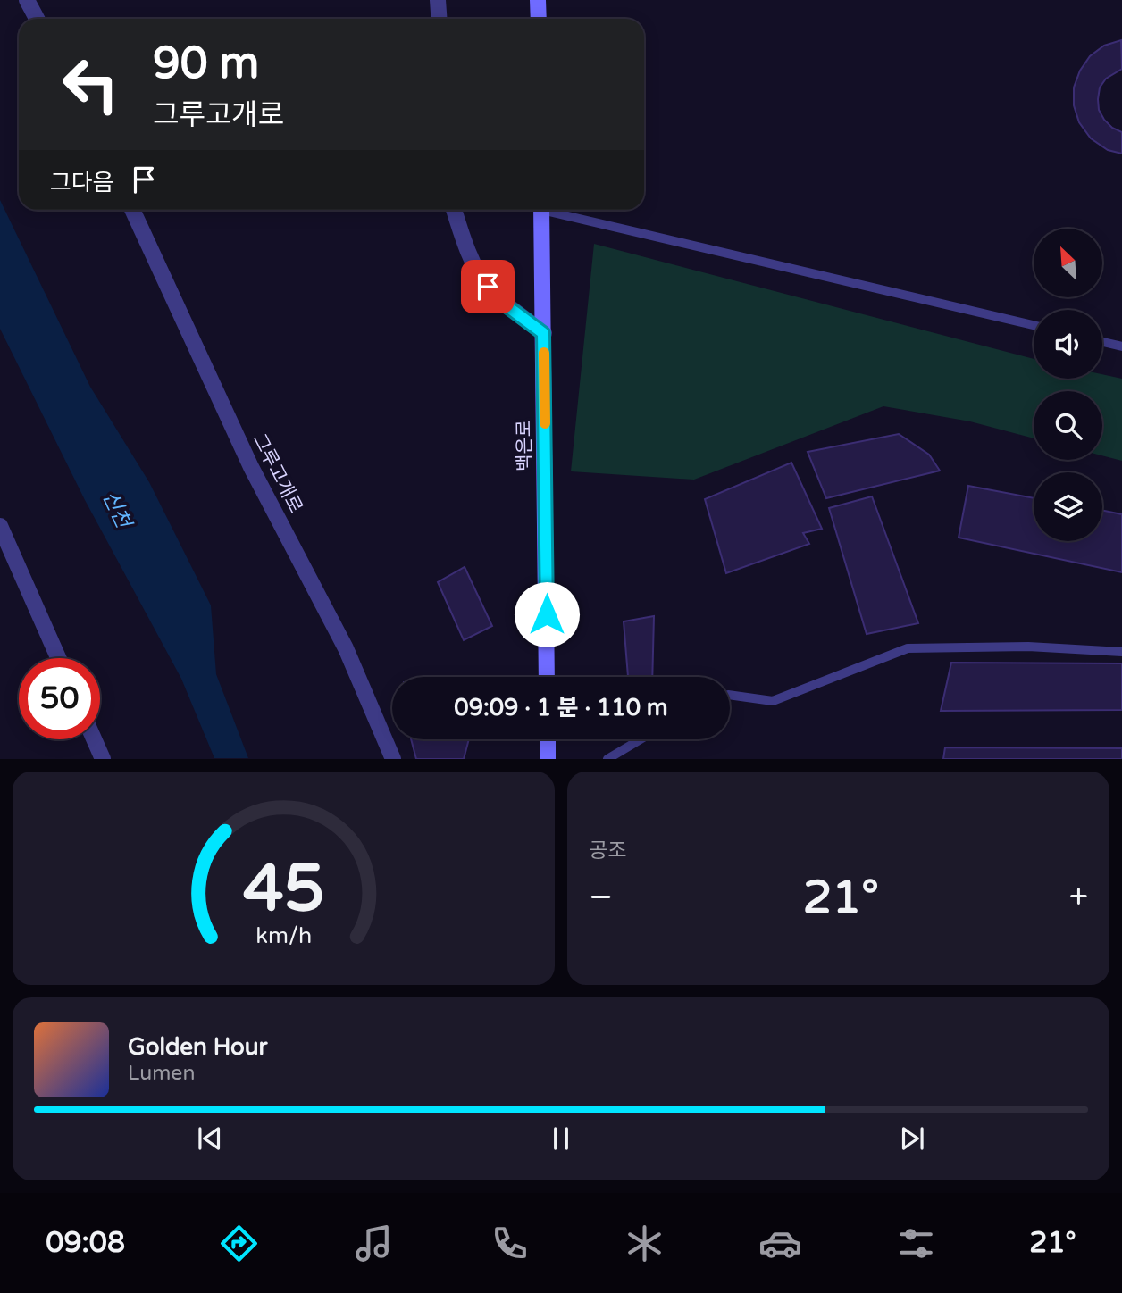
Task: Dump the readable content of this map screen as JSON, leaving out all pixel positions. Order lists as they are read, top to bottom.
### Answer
{
  "streets": {
    "main road": ["백은로"],
    "street": ["그루고개로"]
  },
  "water": ["신천"],
  "north": "top left",
  "page": {
    "turn": ["90 m", "그루고개로"],
    "then": "그다음",
    "limit": "50",
    "trip": "09:09 · 1 분 · 110 m",
    "tile": "공조",
    "heat": ["−", "21°", "+"],
    "song": ["Golden Hour", "Lumen"],
    "tabs": ["09:08", "21°"],
    "gauge": ["45", "km/h"]
  }
}
